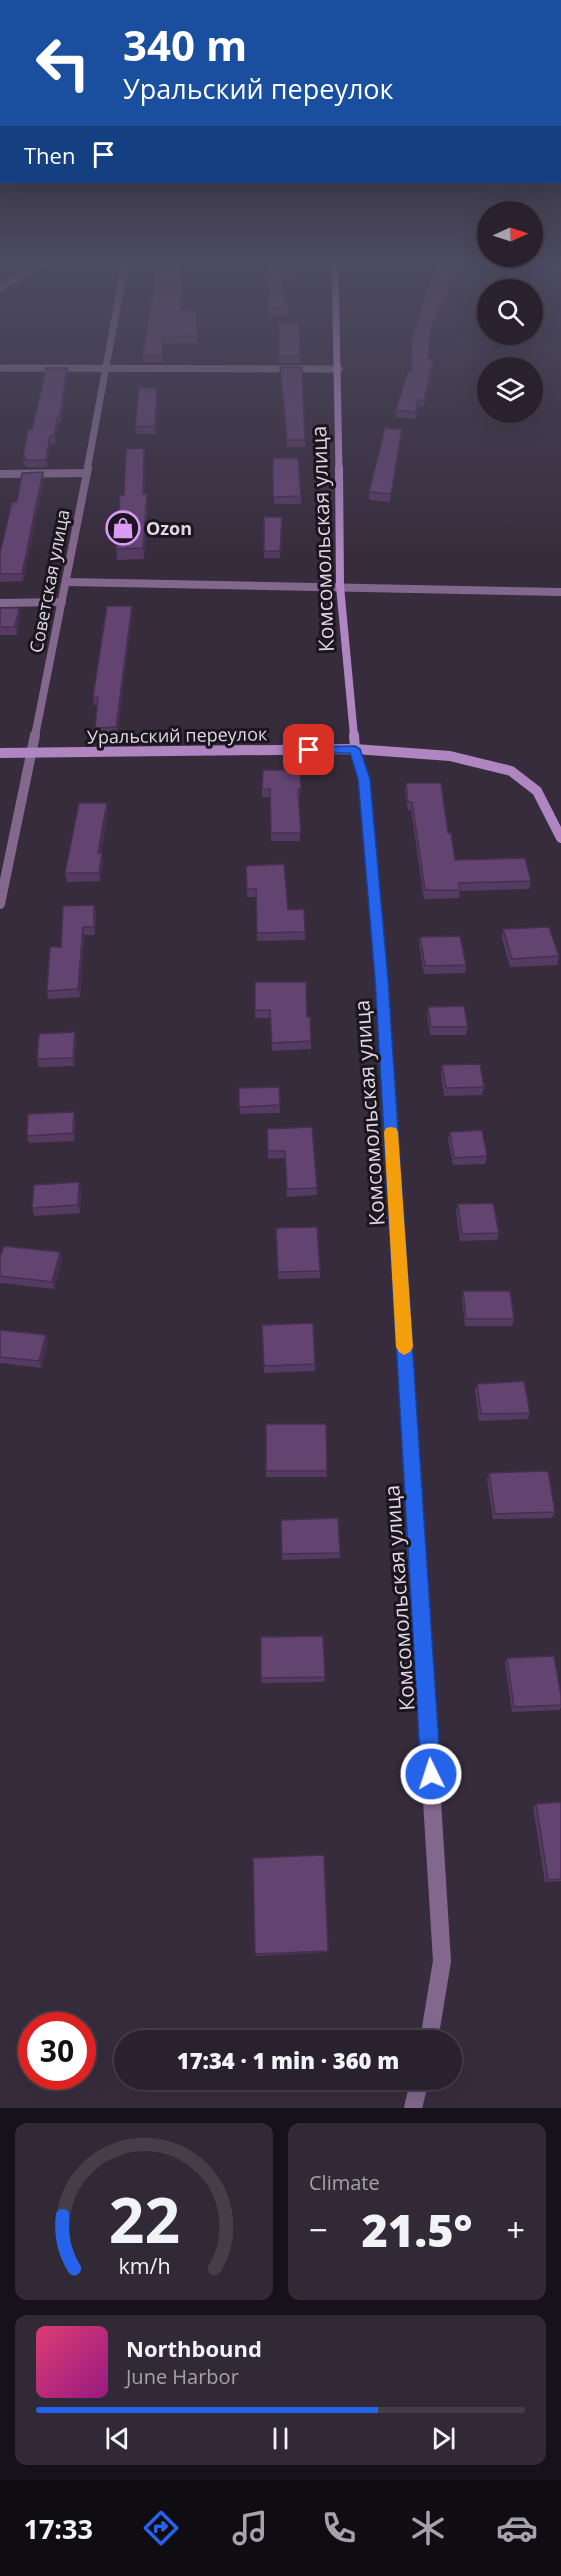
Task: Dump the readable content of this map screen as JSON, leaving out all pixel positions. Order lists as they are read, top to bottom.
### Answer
{
  "streets": {
    "street": ["Комсомольская улица", "Советская улица", "Уральский переулок"]
  },
  "crossings": [
    ["Комсомольская улица", "Уральский переулок"],
    ["Советская улица", "Уральский переулок"]
  ],
  "places": {
    "shop": ["Ozon"]
  },
  "north": "right",
  "page": {
    "turn": ["340 m", "Уральский переулок"],
    "then": "Then",
    "limit": "30",
    "trip": "17:34 · 1 min · 360 m",
    "tile": "Climate",
    "heat": ["−", "21.5°", "+"],
    "song": ["Northbound", "June Harbor"],
    "tabs": "17:33",
    "gauge": ["22", "km/h"]
  }
}
